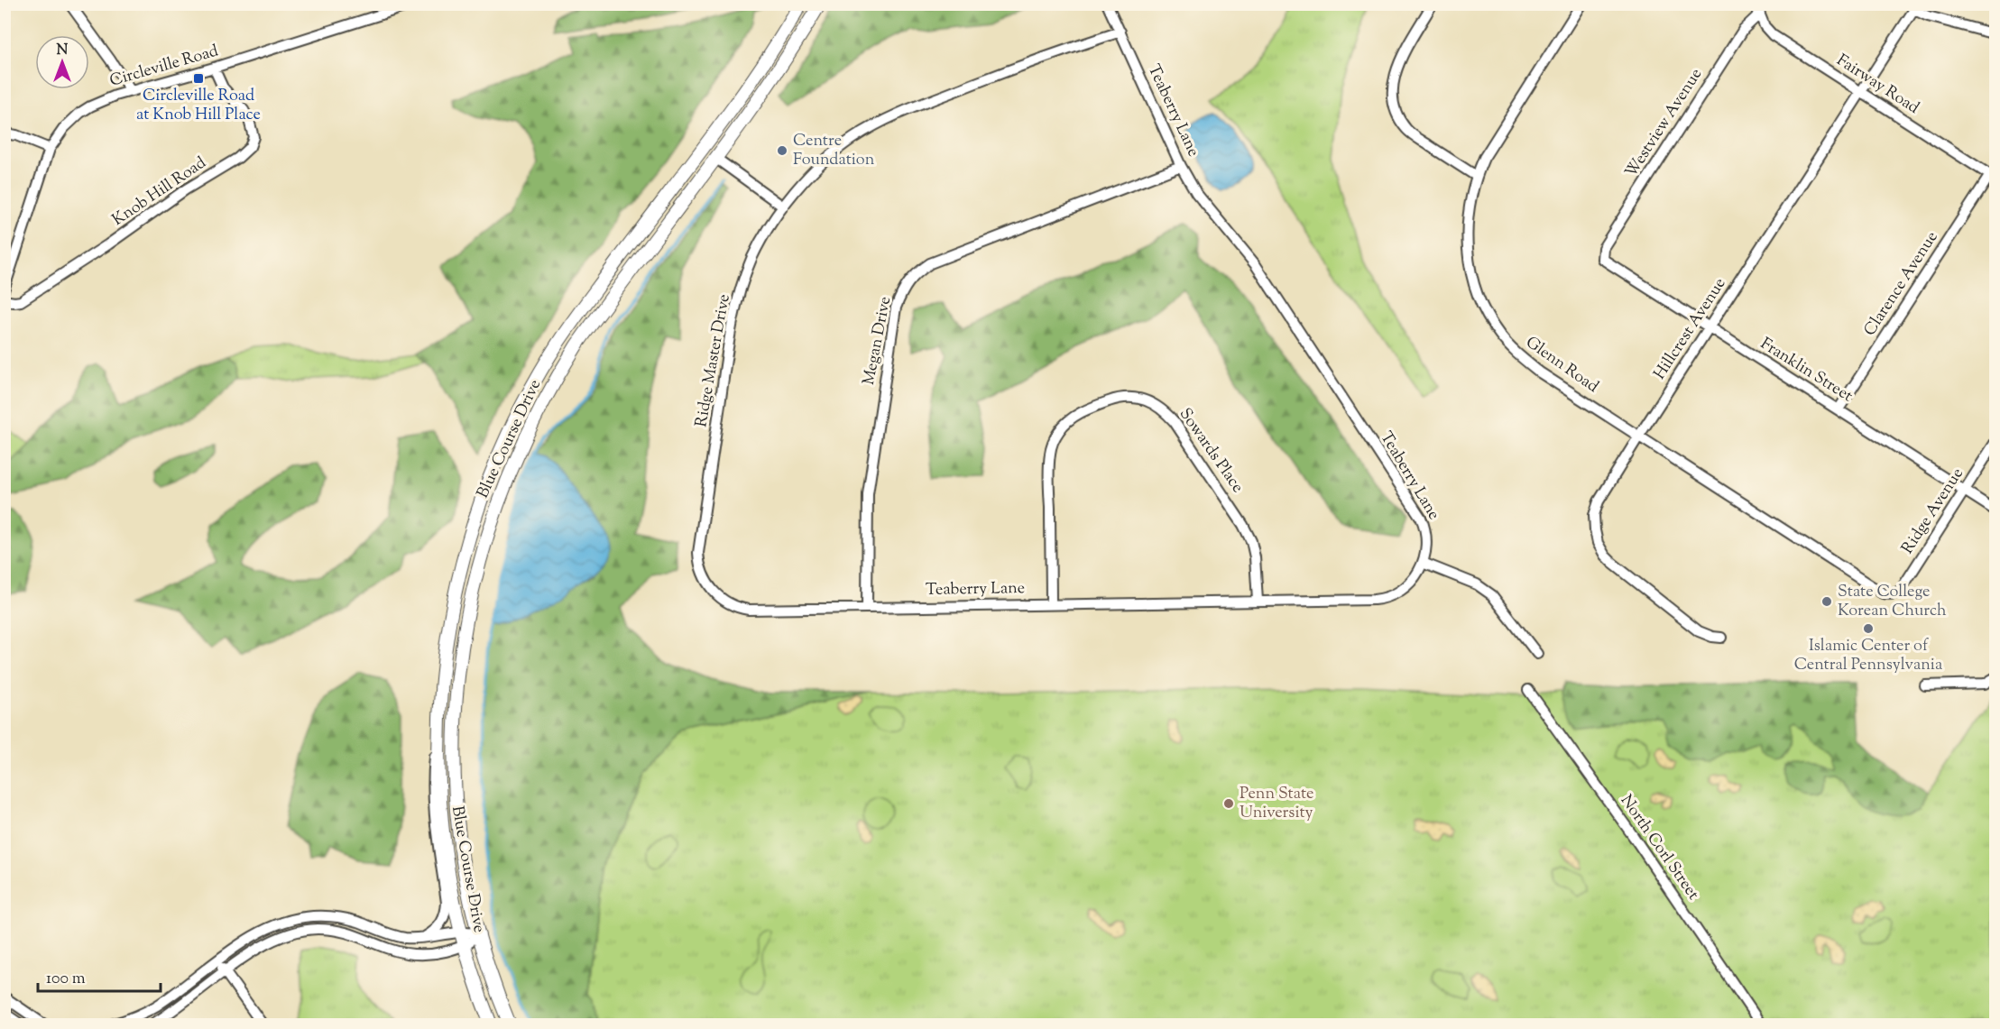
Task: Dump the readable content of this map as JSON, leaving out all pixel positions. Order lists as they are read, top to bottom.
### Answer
{
  "streets": {
    "main road": ["Blue Course Drive"],
    "street": [
      "Circleville Road",
      "Fairway Road",
      "Teaberry Lane",
      "Westview Avenue",
      "Knob Hill Road",
      "Clarence Avenue",
      "Hillcrest Avenue",
      "Megan Drive",
      "Ridge Master Drive",
      "Glenn Road",
      "Franklin Street",
      "Sowards Place",
      "Ridge Avenue",
      "North Corl Street"
    ]
  },
  "crossings": [
    ["Circleville Road", "Knob Hill Road"],
    ["Fairway Road", "Westview Avenue"],
    ["Fairway Road", "Clarence Avenue"],
    ["Fairway Road", "Hillcrest Avenue"],
    ["Teaberry Lane", "Megan Drive"],
    ["Teaberry Lane", "Ridge Master Drive"],
    ["Teaberry Lane", "Sowards Place"],
    ["Westview Avenue", "Franklin Street"],
    ["Clarence Avenue", "Franklin Street"],
    ["Hillcrest Avenue", "Glenn Road"],
    ["Hillcrest Avenue", "Franklin Street"],
    ["Megan Drive", "Ridge Master Drive"],
    ["Glenn Road", "Ridge Avenue"],
    ["Franklin Street", "Ridge Avenue"]
  ],
  "places": {
    "transit": ["Circleville Road at Knob Hill Place"],
    "other": [
      "Centre Foundation",
      "State College Korean Church",
      "Islamic Center of Central Pennsylvania",
      "Penn State University"
    ]
  },
  "scale_bar": "100 m",
  "north": "top"
}
